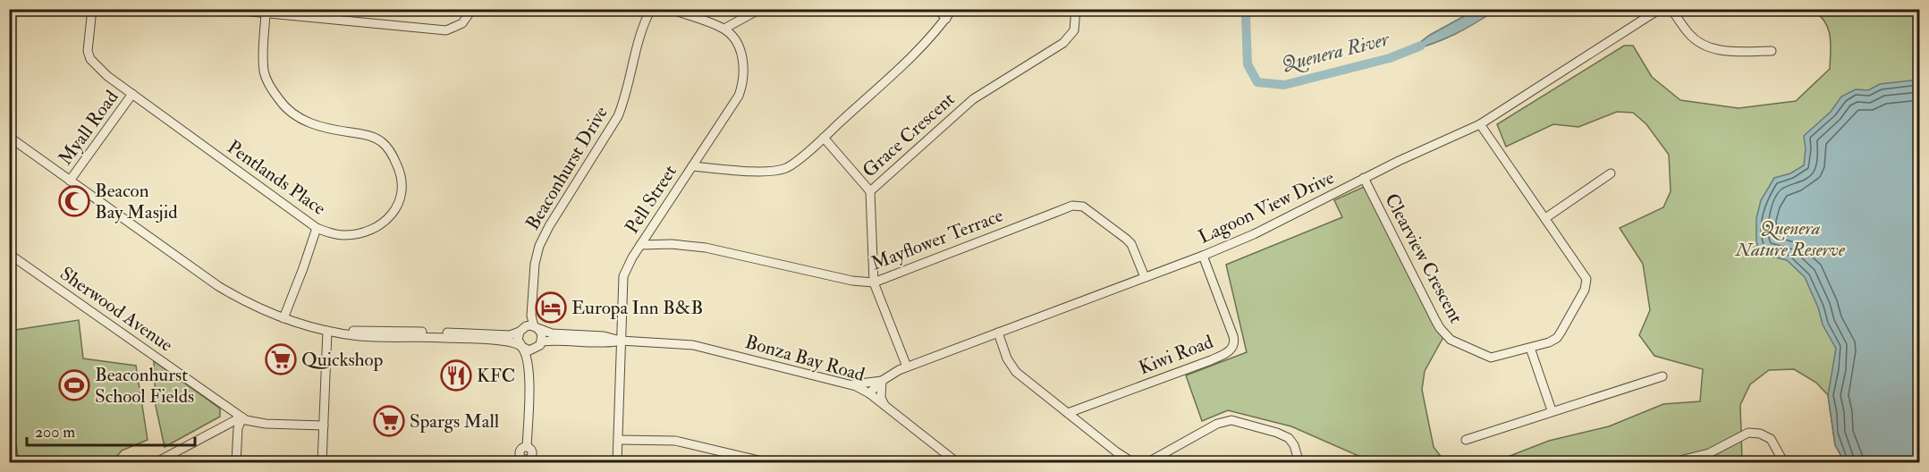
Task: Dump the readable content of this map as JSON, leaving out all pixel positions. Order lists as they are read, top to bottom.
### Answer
{
  "streets": {
    "street": [
      "Myall Road",
      "Grace Crescent",
      "Beaconhurst Drive",
      "Pentlands Place",
      "Pell Street",
      "Lagoon View Drive",
      "Mayflower Terrace",
      "Clearview Crescent",
      "Sherwood Avenue",
      "Kiwi Road",
      "Bonza Bay Road"
    ]
  },
  "crossings": [
    ["Myall Road", "Pentlands Place"],
    ["Grace Crescent", "Lagoon View Drive"],
    ["Grace Crescent", "Mayflower Terrace"],
    ["Beaconhurst Drive", "Bonza Bay Road"],
    ["Pell Street", "Mayflower Terrace"],
    ["Pell Street", "Bonza Bay Road"],
    ["Lagoon View Drive", "Mayflower Terrace"],
    ["Lagoon View Drive", "Clearview Crescent"],
    ["Lagoon View Drive", "Kiwi Road"],
    ["Lagoon View Drive", "Bonza Bay Road"]
  ],
  "water": ["Quenera River"],
  "parks": ["Quenera Nature Reserve"],
  "places": {
    "mosque": ["Beacon Bay Masjid"],
    "hotel": ["Europa Inn B&B"],
    "supermarket": ["Quickshop", "Spargs Mall"],
    "restaurant": ["KFC"],
    "sports": ["Beaconhurst School Fields"]
  },
  "scale_bar": "200 m"
}
